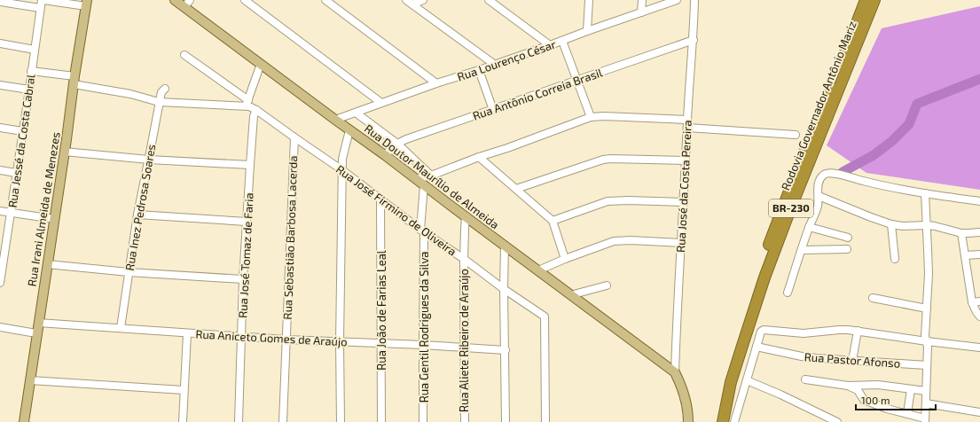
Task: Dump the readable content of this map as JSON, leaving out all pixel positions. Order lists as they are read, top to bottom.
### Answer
{
  "streets": {
    "highway": ["Rodovia Governador Antônio Mariz", "BR-230"],
    "main road": ["Rua Doutor Maurílio de Almeida", "Rua Irani Almeida de Menezes"],
    "street": [
      "Rua Lourenço César",
      "Rua Antônio Correia Brasil",
      "Rua Jessé da Costa Cabral",
      "Rua José da Costa Pereira",
      "Rua Inez Pedrosa Soares",
      "Rua José Firmino de Oliveira",
      "Rua Sebastião Barbosa Lacerda",
      "Rua José Tomaz de Faria",
      "Rua João de Farias Leal",
      "Rua Gentil Rodrigues da Silva",
      "Rua Aniceto Gomes de Araújo",
      "Rua Aliete Ribeiro de Araújo",
      "Rua Pastor Afonso"
    ]
  },
  "crossings": [
    ["Rua Lourenço César", "Rua Doutor Maurílio de Almeida"],
    ["Rua Antônio Correia Brasil", "Rua Doutor Maurílio de Almeida"],
    ["Rua Antônio Correia Brasil", "Rua José da Costa Pereira"],
    ["Rua Doutor Maurílio de Almeida", "Rua José da Costa Pereira"],
    ["Rua Doutor Maurílio de Almeida", "Rua Gentil Rodrigues da Silva"],
    ["Rua Doutor Maurílio de Almeida", "Rua Aliete Ribeiro de Araújo"],
    ["Rua Inez Pedrosa Soares", "Rua Aniceto Gomes de Araújo"],
    ["Rua Irani Almeida de Menezes", "Rua Aniceto Gomes de Araújo"],
    ["Rua José Firmino de Oliveira", "Rua Sebastião Barbosa Lacerda"],
    ["Rua José Firmino de Oliveira", "Rua José Tomaz de Faria"],
    ["Rua José Firmino de Oliveira", "Rua João de Farias Leal"],
    ["Rua José Firmino de Oliveira", "Rua Gentil Rodrigues da Silva"],
    ["Rua José Firmino de Oliveira", "Rua Aliete Ribeiro de Araújo"],
    ["Rua Sebastião Barbosa Lacerda", "Rua Aniceto Gomes de Araújo"],
    ["Rua José Tomaz de Faria", "Rua Aniceto Gomes de Araújo"],
    ["Rua João de Farias Leal", "Rua Aniceto Gomes de Araújo"],
    ["Rua Gentil Rodrigues da Silva", "Rua Aniceto Gomes de Araújo"],
    ["Rua Aniceto Gomes de Araújo", "Rua Aliete Ribeiro de Araújo"]
  ],
  "scale_bar": "100 m"
}
